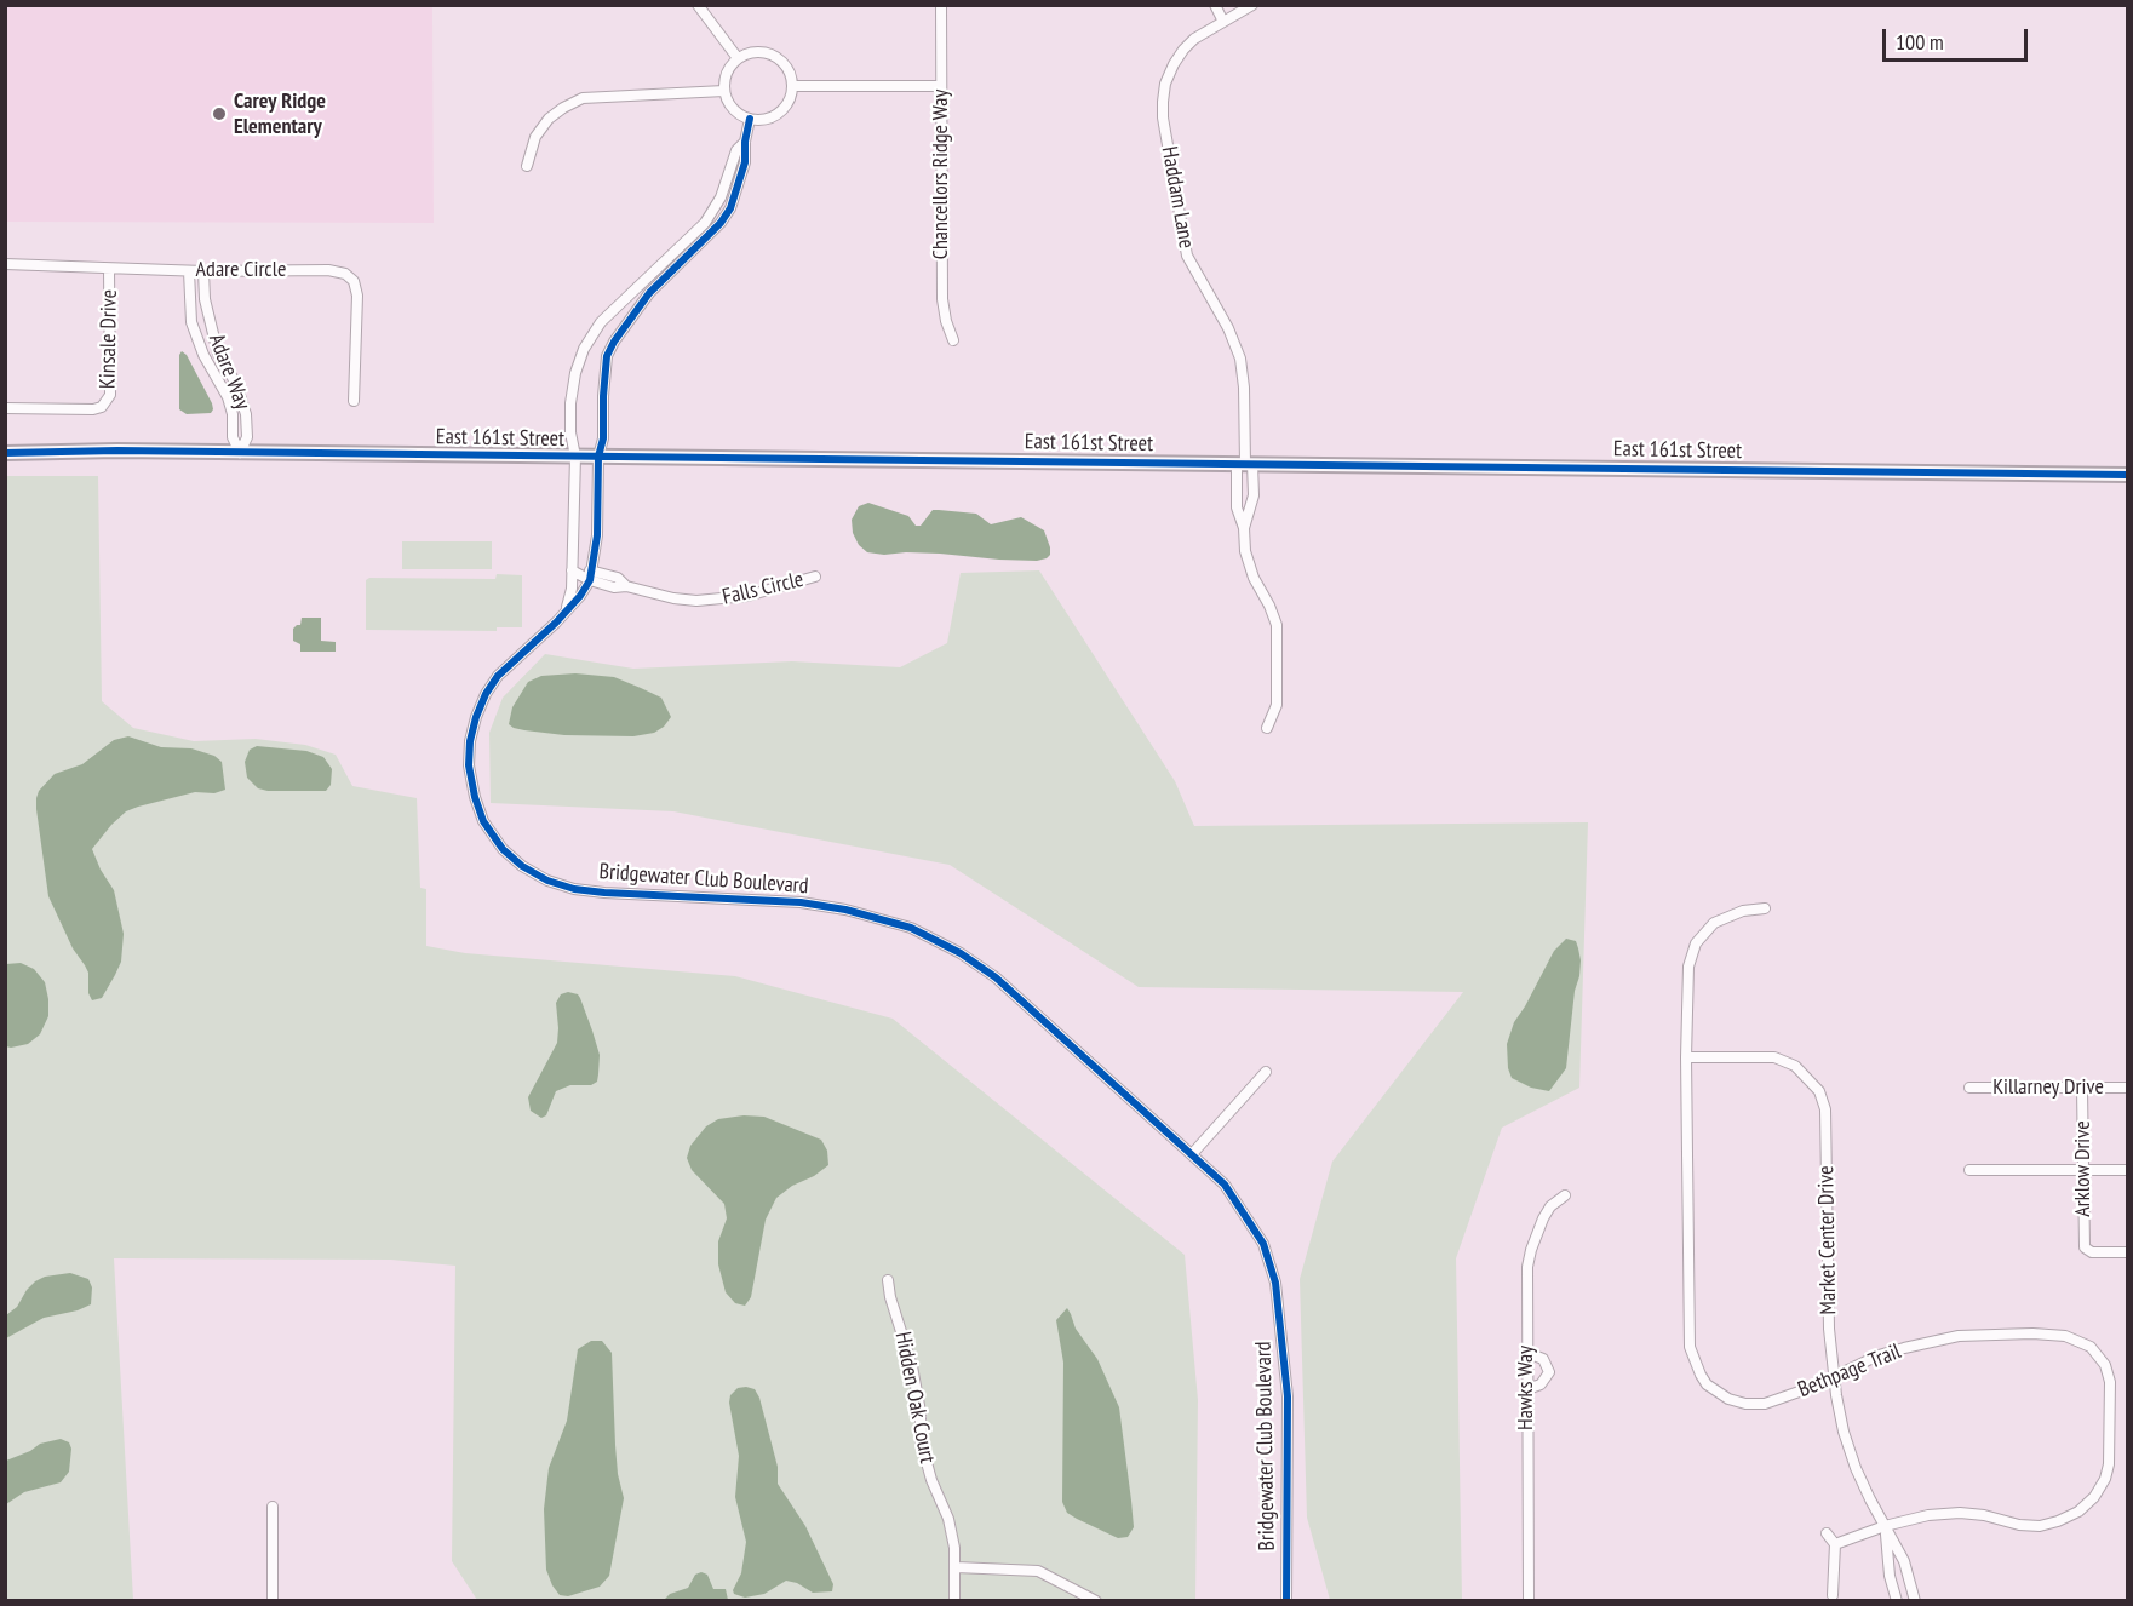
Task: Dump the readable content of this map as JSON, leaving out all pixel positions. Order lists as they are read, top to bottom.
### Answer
{
  "streets": {
    "street": [
      "Chancellors Ridge Way",
      "Haddam Lane",
      "Adare Circle",
      "Kinsale Drive",
      "Adare Way",
      "East 161st Street",
      "Falls Circle",
      "Bridgewater Club Boulevard",
      "Killarney Drive",
      "Arklow Drive",
      "Market Center Drive",
      "Bethpage Trail",
      "Hawks Way",
      "Hidden Oak Court"
    ]
  },
  "crossings": [
    ["Haddam Lane", "East 161st Street"],
    ["Adare Circle", "Kinsale Drive"],
    ["Adare Circle", "Adare Way"],
    ["Adare Way", "East 161st Street"],
    ["Falls Circle", "Bridgewater Club Boulevard"],
    ["Killarney Drive", "Arklow Drive"],
    ["Market Center Drive", "Bethpage Trail"]
  ],
  "places": ["Carey Ridge Elementary"],
  "scale_bar": "100 m"
}
